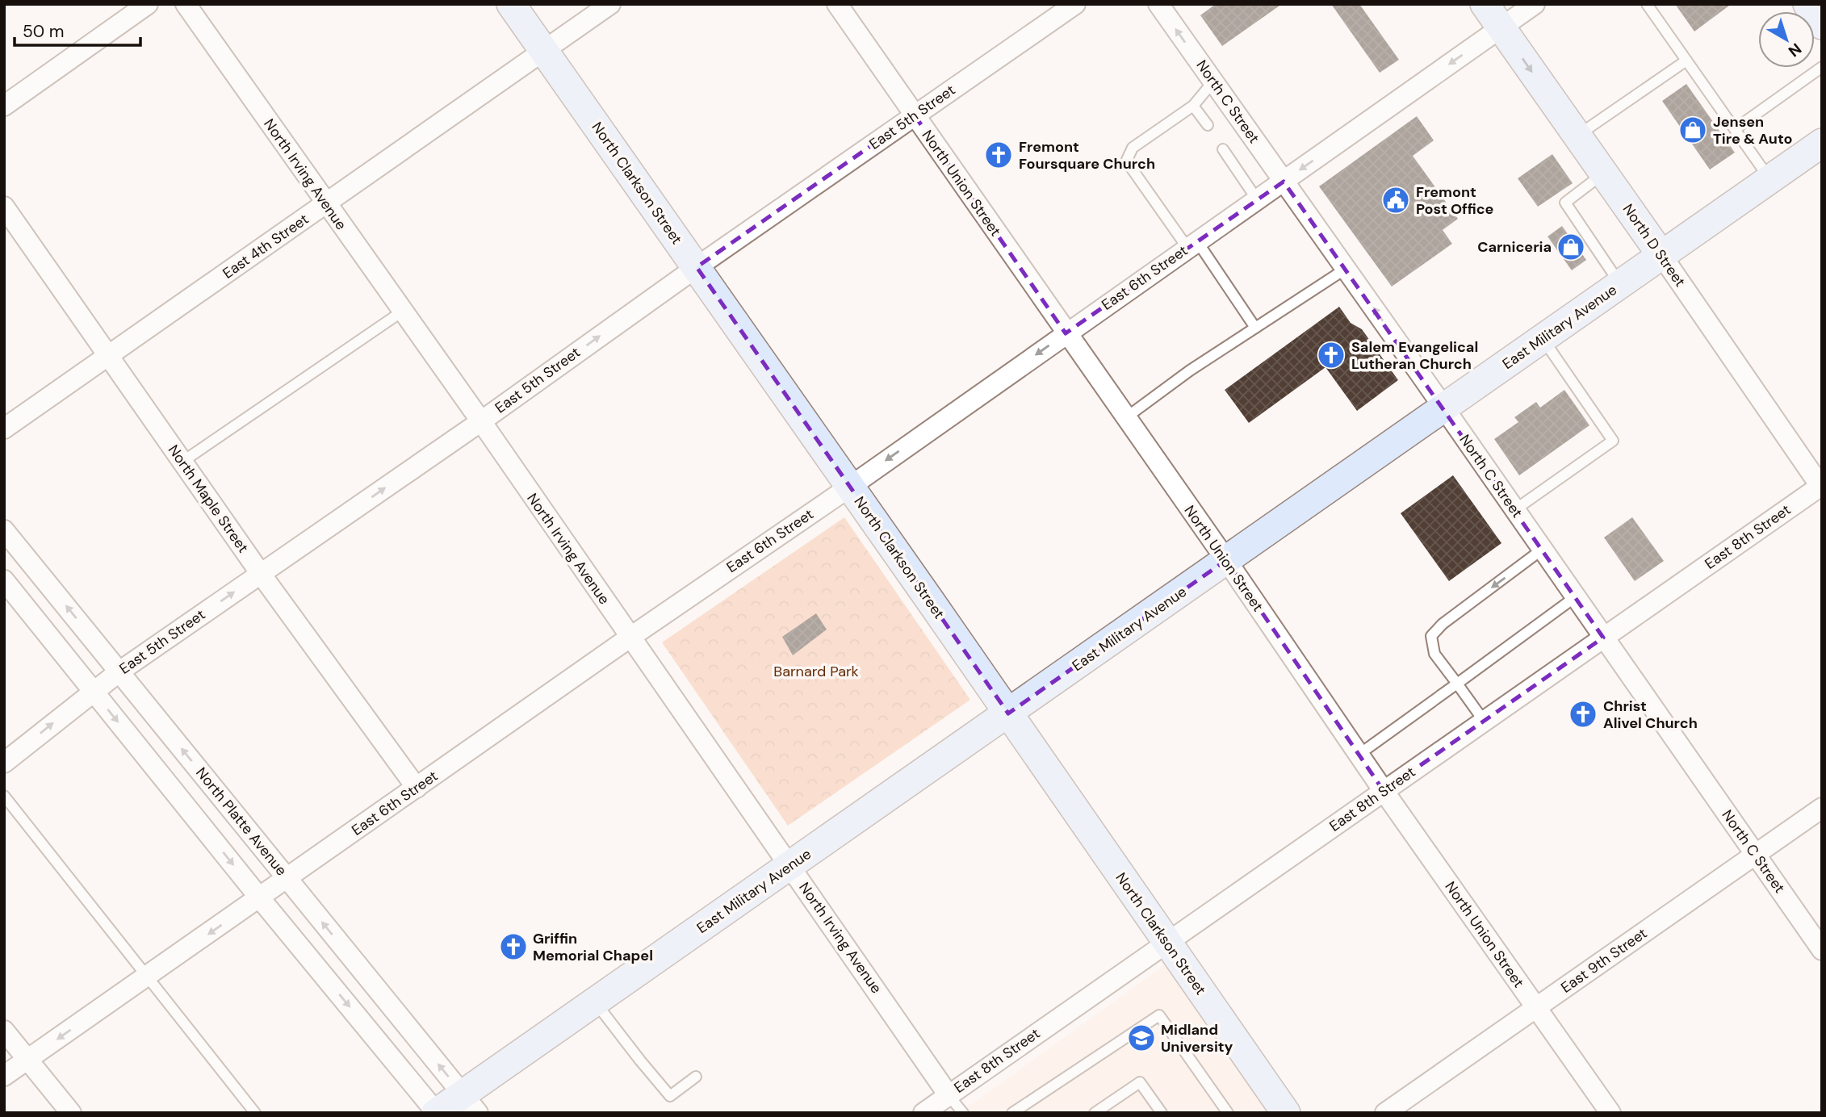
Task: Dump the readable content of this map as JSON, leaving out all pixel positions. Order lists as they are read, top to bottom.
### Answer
{
  "streets": {
    "main road": ["North Clarkson Street", "North D Street", "East Military Avenue"],
    "street": [
      "North C Street",
      "East 5th Street",
      "North Irving Avenue",
      "North Union Street",
      "East 4th Street",
      "East 6th Street",
      "North Maple Street",
      "East 8th Street",
      "North Platte Avenue",
      "East 9th Street"
    ]
  },
  "crossings": [
    ["North C Street", "East 6th Street"],
    ["North C Street", "East Military Avenue"],
    ["North C Street", "East 8th Street"],
    ["North C Street", "East 9th Street"],
    ["East 5th Street", "North Irving Avenue"],
    ["East 5th Street", "North Clarkson Street"],
    ["East 5th Street", "North Union Street"],
    ["East 5th Street", "North Maple Street"],
    ["East 5th Street", "North Platte Avenue"],
    ["North Irving Avenue", "East 4th Street"],
    ["North Irving Avenue", "East 6th Street"],
    ["North Irving Avenue", "East Military Avenue"],
    ["North Irving Avenue", "East 8th Street"],
    ["North Clarkson Street", "East 4th Street"],
    ["North Clarkson Street", "East 6th Street"],
    ["North Clarkson Street", "East Military Avenue"],
    ["North Clarkson Street", "East 8th Street"],
    ["North Union Street", "East 6th Street"],
    ["North Union Street", "East Military Avenue"],
    ["North Union Street", "East 8th Street"],
    ["North Union Street", "East 9th Street"],
    ["North D Street", "East 6th Street"],
    ["North D Street", "East Military Avenue"],
    ["North D Street", "East 8th Street"],
    ["East 4th Street", "North Maple Street"],
    ["East 6th Street", "North Maple Street"],
    ["East 6th Street", "North Platte Avenue"],
    ["East Military Avenue", "North Platte Avenue"]
  ],
  "one_way": ["East 5th Street", "East 6th Street"],
  "parks": ["Barnard Park"],
  "places": {
    "shop": ["Jensen Tire & Auto", "Carniceria"],
    "church": [
      "Fremont Foursquare Church",
      "Salem Evangelical Lutheran Church",
      "Christ Alivel Church",
      "Griffin Memorial Chapel"
    ],
    "public building": ["Fremont Post Office"],
    "school or university": ["Midland University"]
  },
  "scale_bar": "50 m",
  "north": "bottom right"
}
